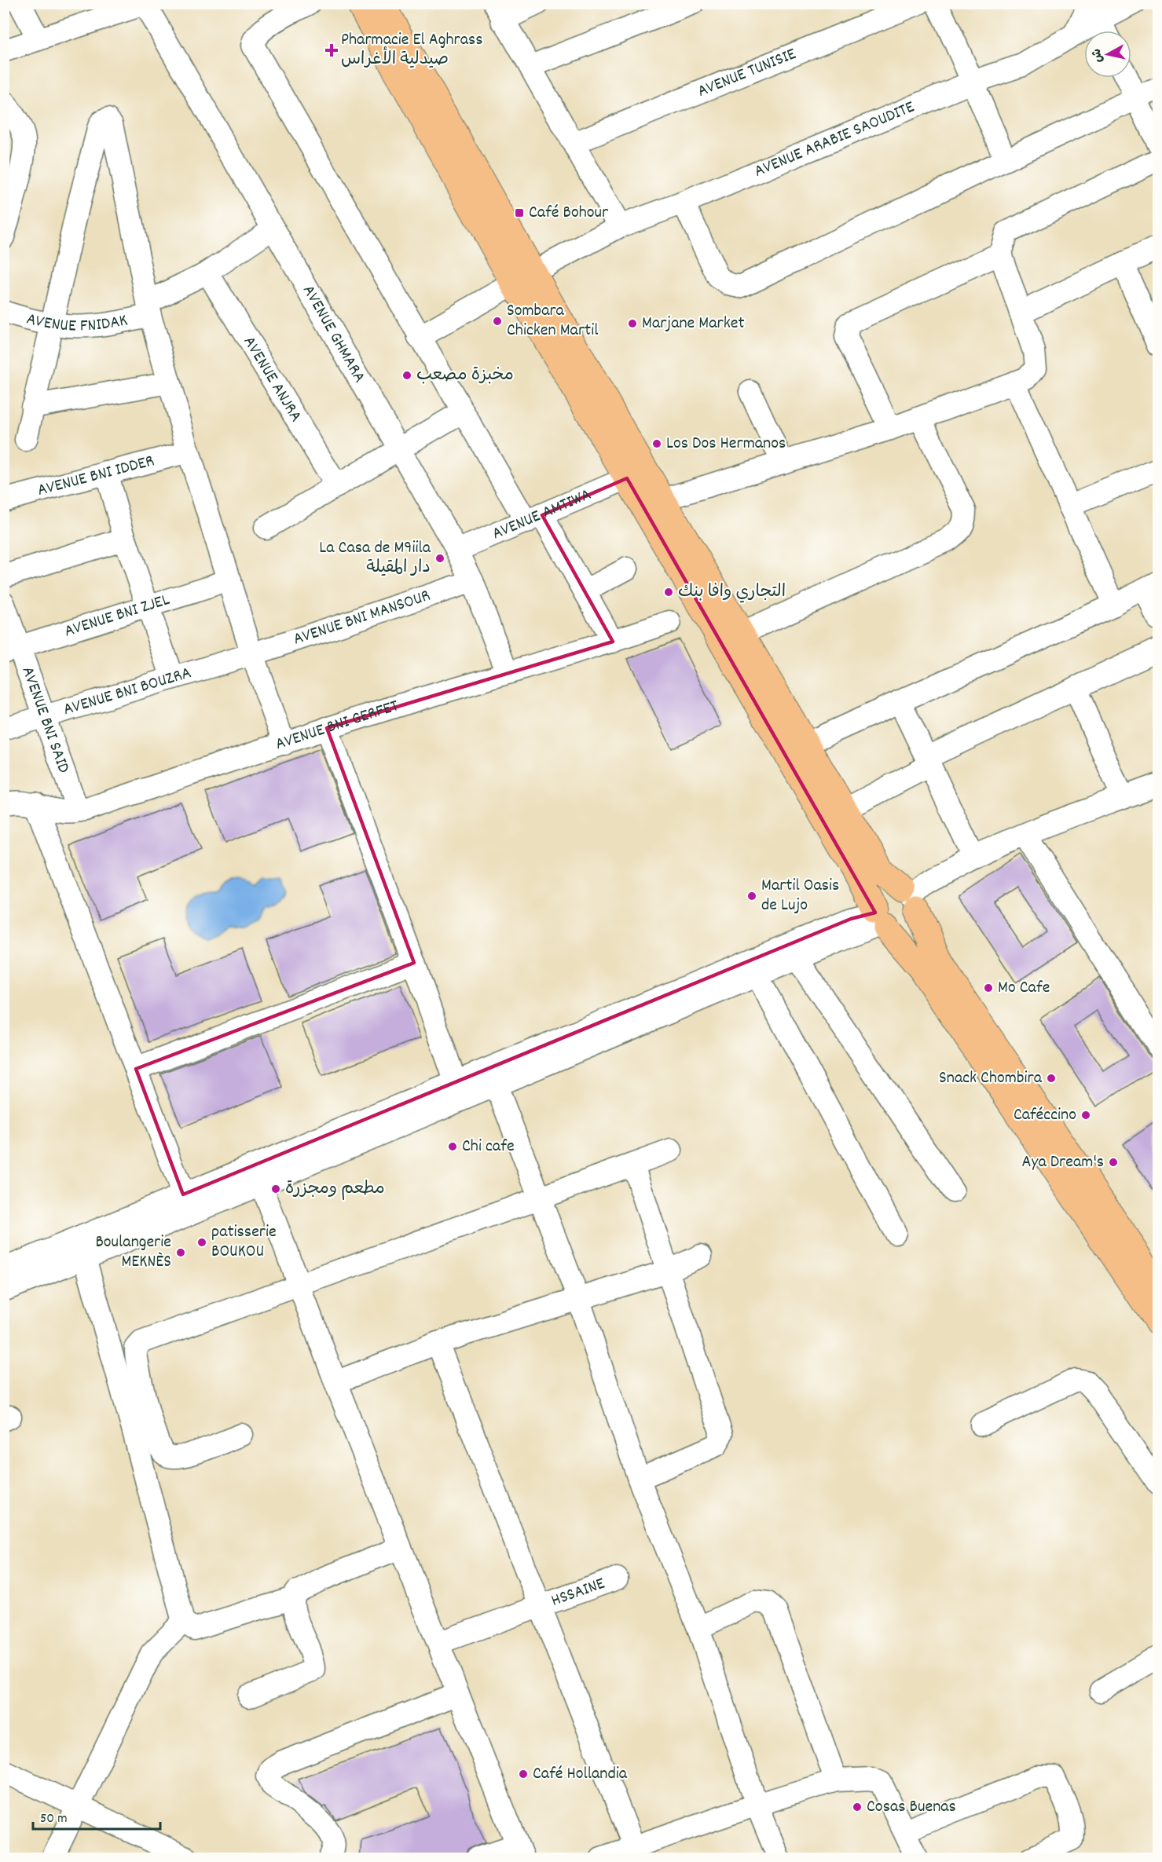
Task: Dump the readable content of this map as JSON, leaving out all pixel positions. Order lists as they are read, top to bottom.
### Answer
{
  "streets": {
    "street": [
      "AVENUE TUNISIE",
      "AVENUE ARABIE SAOUDITE",
      "AVENUE FNIDAK",
      "AVENUE GHMARA",
      "AVENUE ANJRA",
      "AVENUE BNI IDDER",
      "AVENUE AMTIWA",
      "AVENUE BNI ZJEL",
      "AVENUE BNI MANSOUR",
      "AVENUE BNI BOUZRA",
      "AVENUE BNI SAID",
      "AVENUE BNI GERFET",
      "HSSAINE"
    ]
  },
  "crossings": [
    ["AVENUE FNIDAK", "AVENUE GHMARA"],
    ["AVENUE FNIDAK", "AVENUE ANJRA"],
    ["AVENUE GHMARA", "AVENUE AMTIWA"],
    ["AVENUE GHMARA", "AVENUE BNI MANSOUR"],
    ["AVENUE GHMARA", "AVENUE BNI GERFET"],
    ["AVENUE BNI ZJEL", "AVENUE BNI SAID"],
    ["AVENUE BNI MANSOUR", "AVENUE BNI BOUZRA"],
    ["AVENUE BNI BOUZRA", "AVENUE BNI SAID"],
    ["AVENUE BNI SAID", "AVENUE BNI GERFET"]
  ],
  "places": {
    "health": ["Pharmacie El Aghrass صيدلية الأغراس"],
    "transit": ["Café Bohour"],
    "other": [
      "Sombara Chicken Martil",
      "Marjane Market",
      "مخبزة مصعب",
      "Los Dos Hermanos",
      "La Casa de M9iila دار المقيلة",
      "التجاري وافا بنك",
      "Martil Oasis de Lujo",
      "Mo Cafe",
      "Snack Chombira",
      "Caféccino",
      "Chi cafe",
      "Aya Dream's",
      "مطعم ومجزرة",
      "patisserie BOUKOU",
      "Boulangerie MEKNÈS",
      "Café Hollandia",
      "Cosas Buenas"
    ]
  },
  "scale_bar": "50 m",
  "north": "left"
}
